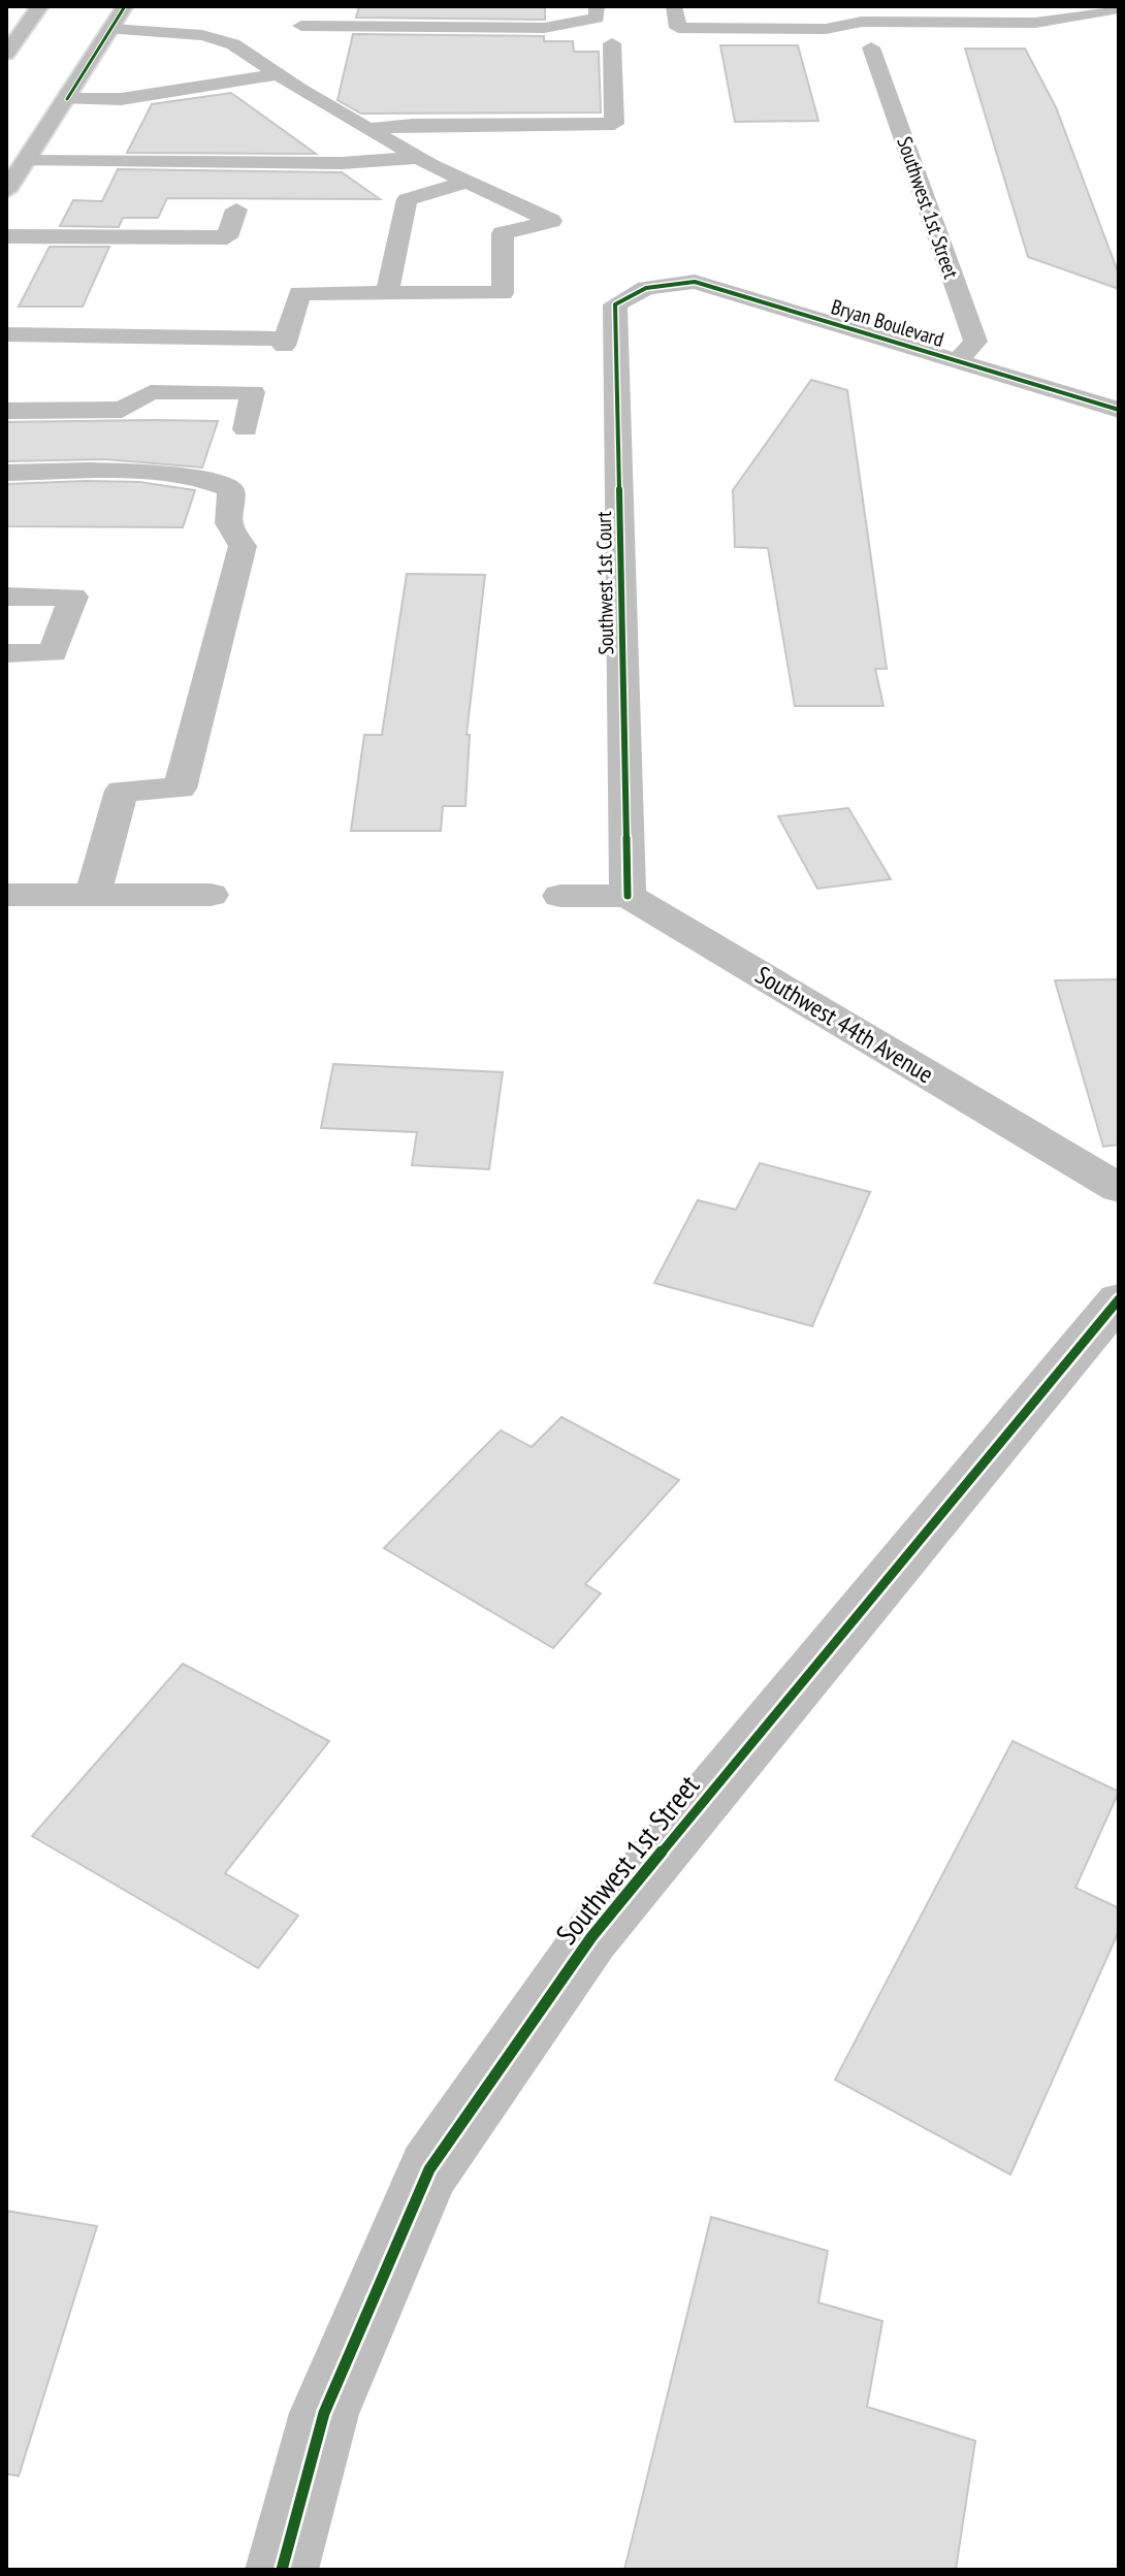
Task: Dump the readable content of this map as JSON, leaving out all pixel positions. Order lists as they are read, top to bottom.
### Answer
{
  "streets": {
    "street": [
      "Southwest 1st Street",
      "Bryan Boulevard",
      "Southwest 1st Court",
      "Southwest 44th Avenue"
    ]
  },
  "crossings": [
    ["Southwest 1st Street", "Bryan Boulevard"],
    ["Bryan Boulevard", "Southwest 1st Court"],
    ["Southwest 1st Court", "Southwest 44th Avenue"]
  ]
}
